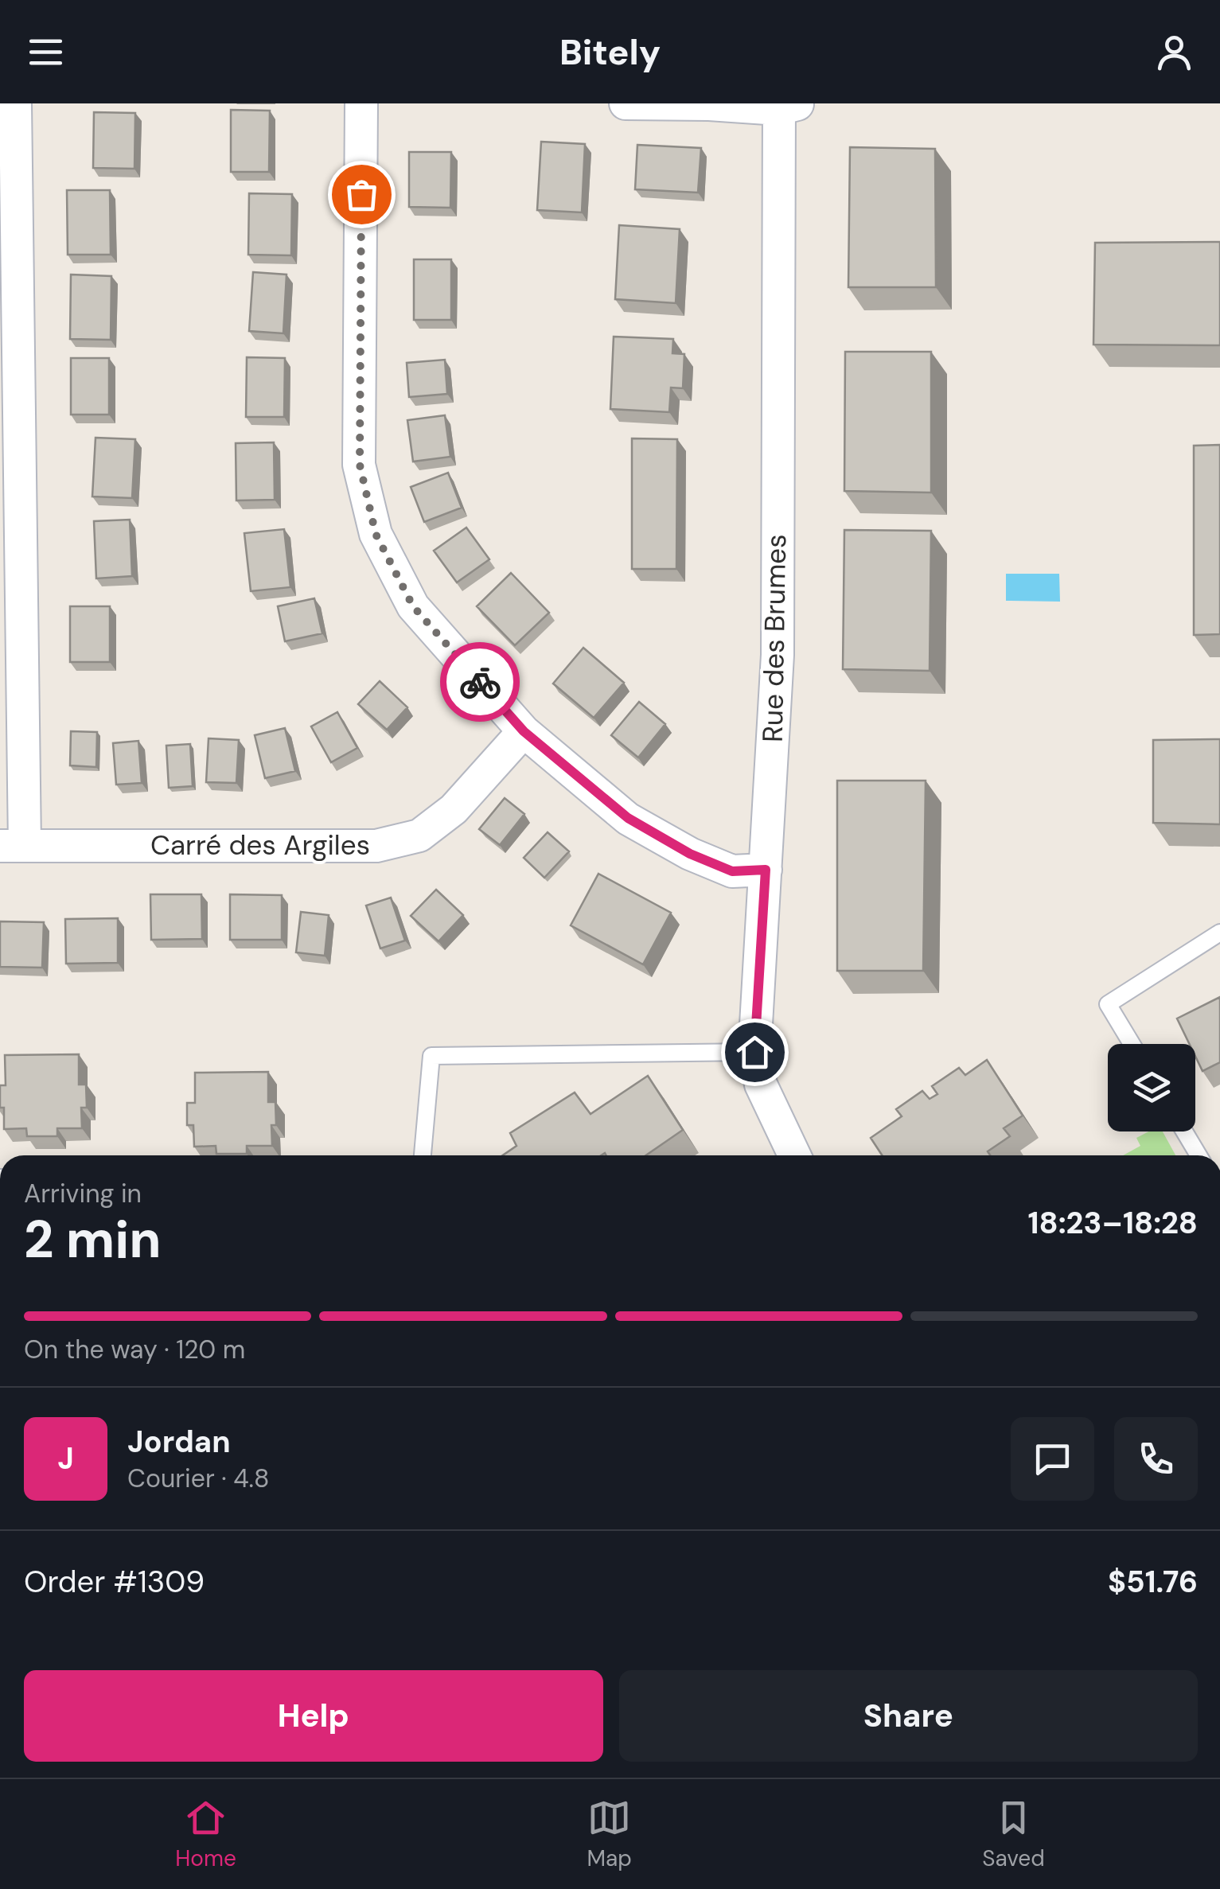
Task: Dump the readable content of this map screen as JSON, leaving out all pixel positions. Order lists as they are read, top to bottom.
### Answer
{
  "streets": {
    "street": ["Rue des Brumes", "Carré des Argiles"]
  },
  "page": {
    "header": "Bitely",
    "heading": ["2 min", "Arriving in", "18:23–18:28"],
    "panel": [
      "Jordan",
      "Courier · 4.8",
      "Order #1309",
      "$51.76"
    ],
    "bar": "On the way · 120 m",
    "round": "J",
    "buttons": ["Help", "Share"],
    "tabs": ["Home", "Map", "Saved"]
  }
}
